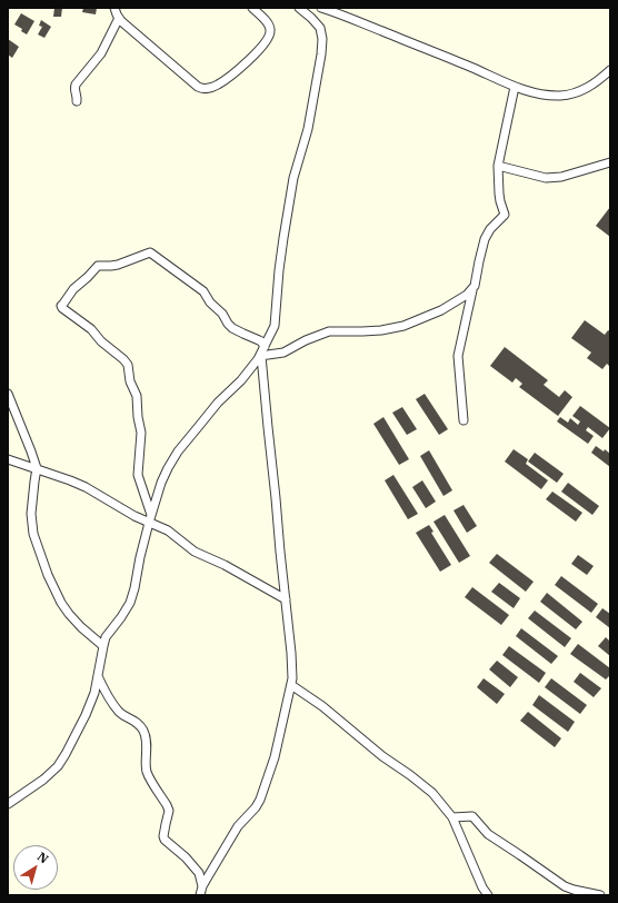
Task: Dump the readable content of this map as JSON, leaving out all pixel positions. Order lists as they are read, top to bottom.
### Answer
{
  "north": "top right"
}
